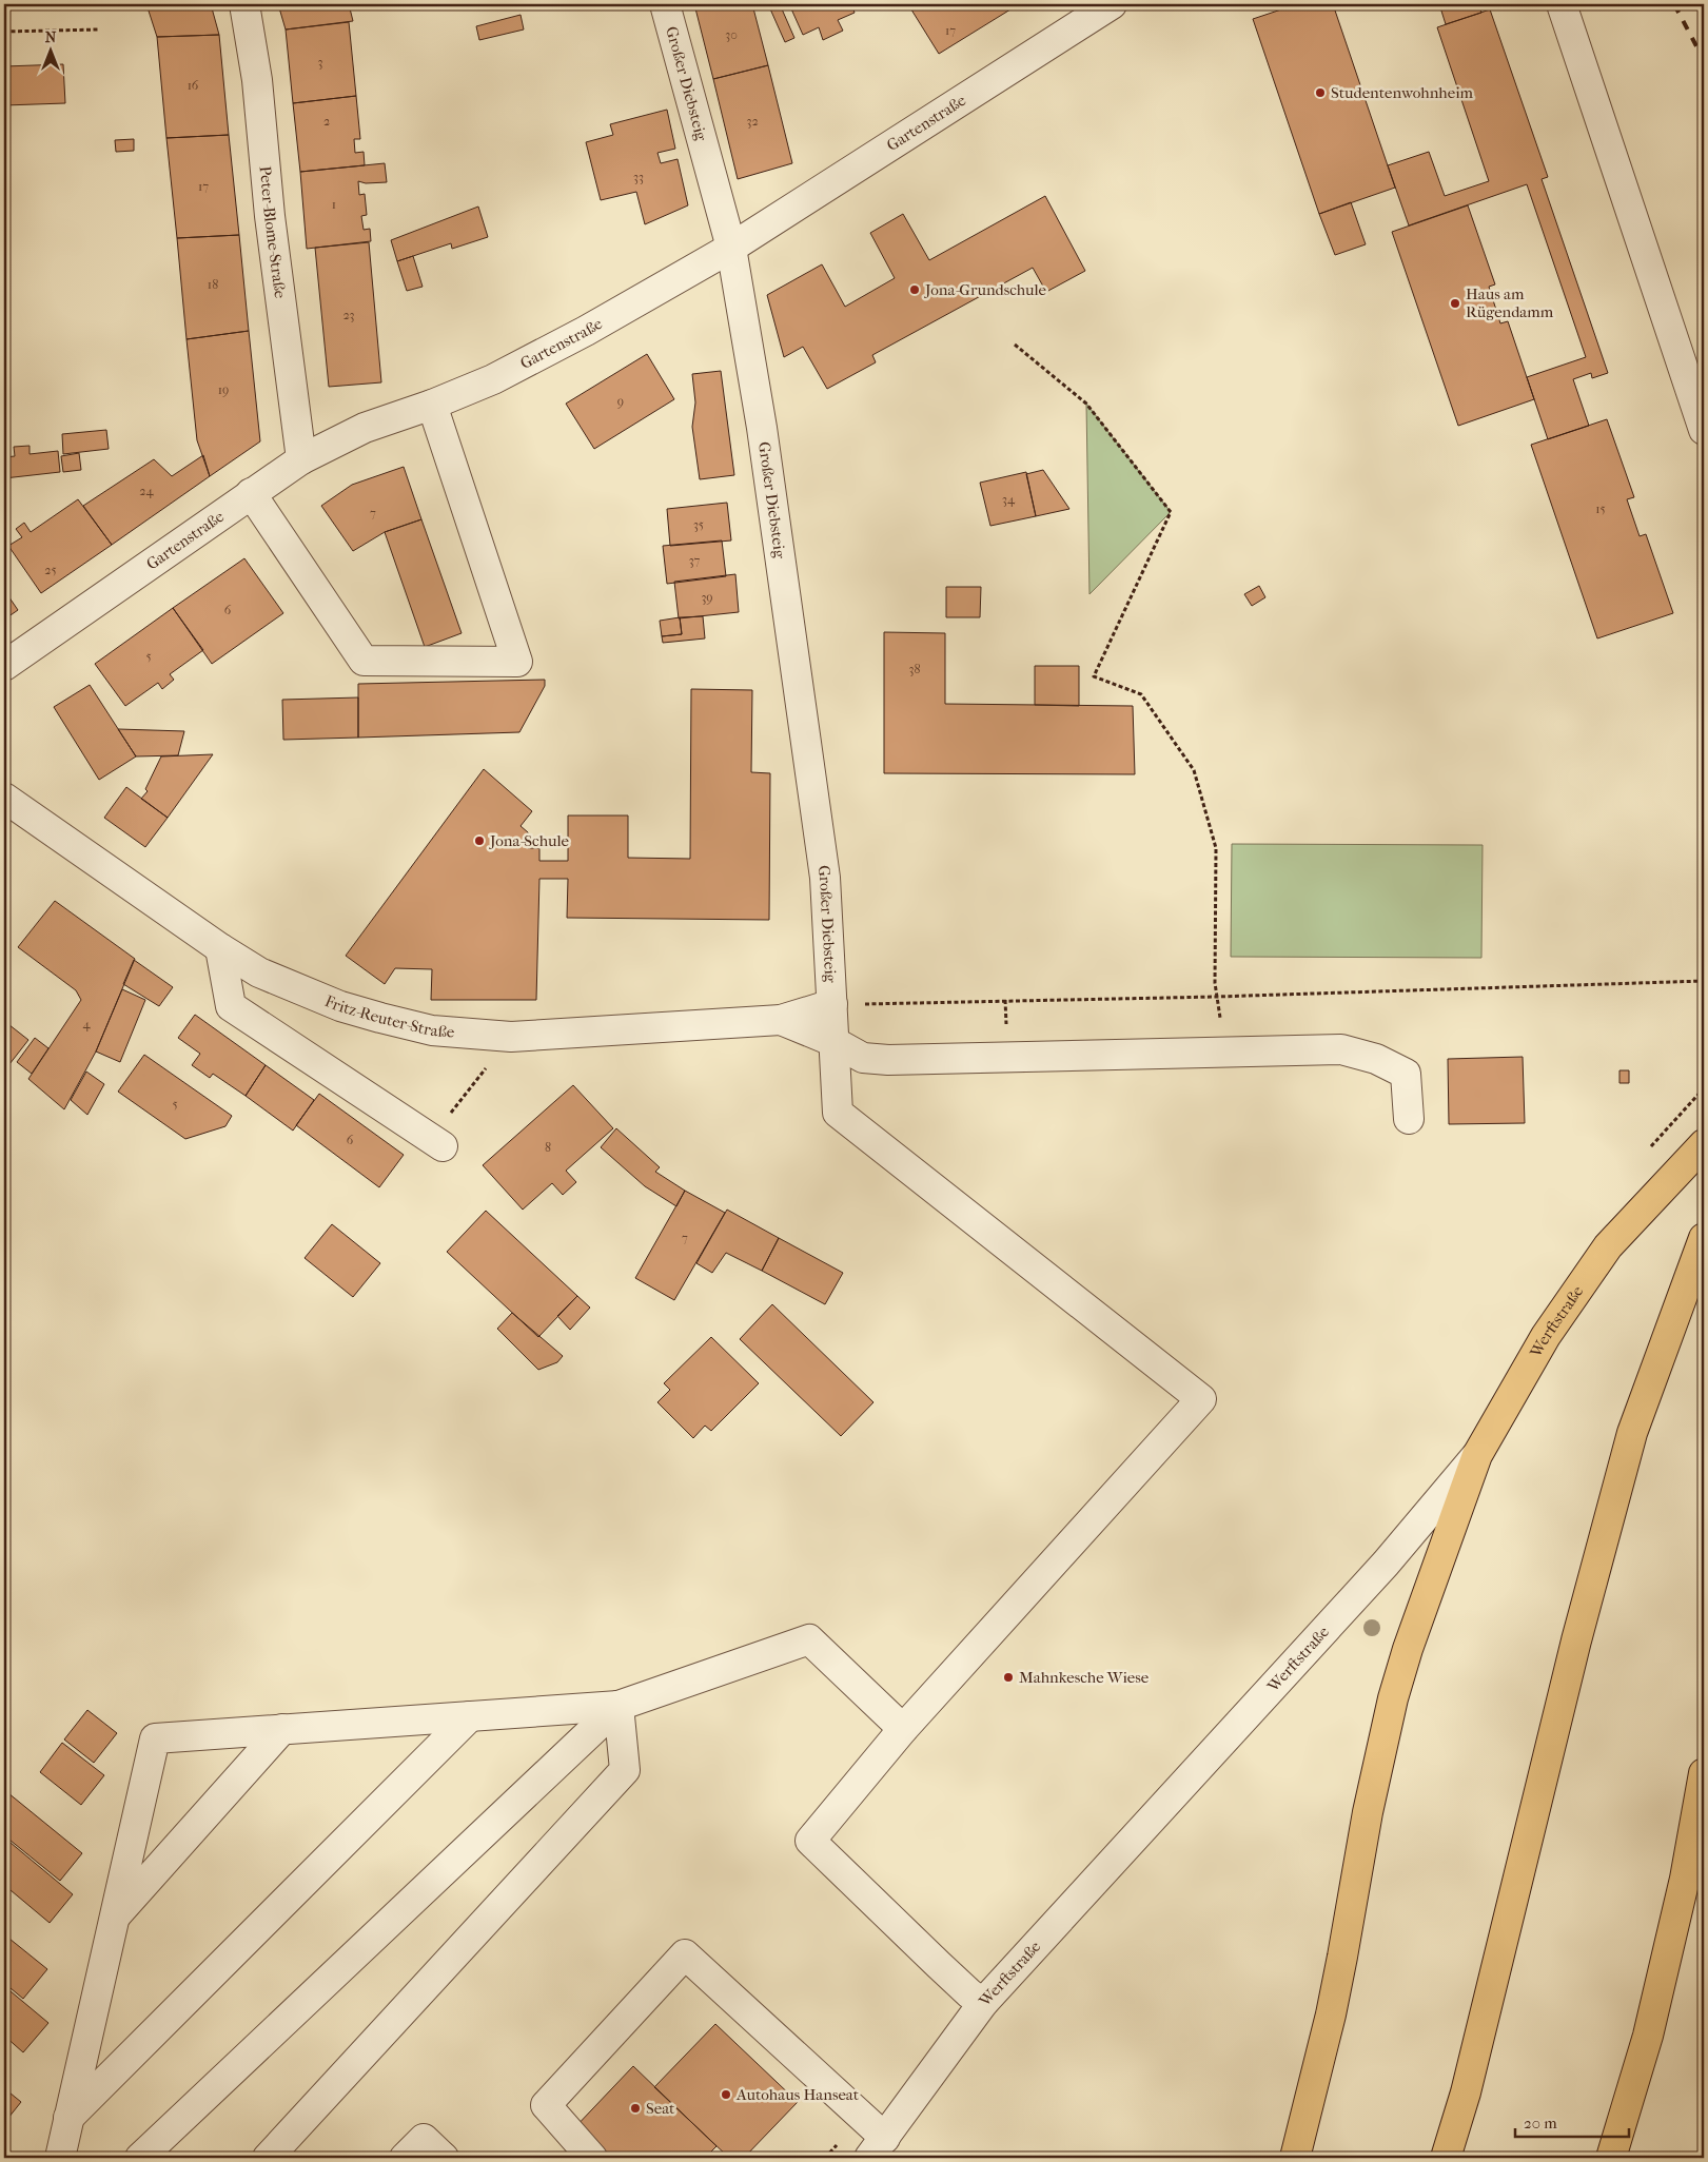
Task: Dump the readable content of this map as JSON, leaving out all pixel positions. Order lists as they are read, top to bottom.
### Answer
{
  "streets": {
    "main road": ["Werftstraße"],
    "street": [
      "Großer Diebsteig",
      "Gartenstraße",
      "Peter-Blome-Straße",
      "Fritz-Reuter-Straße"
    ]
  },
  "crossings": [
    ["Großer Diebsteig", "Gartenstraße"],
    ["Großer Diebsteig", "Fritz-Reuter-Straße"],
    ["Gartenstraße", "Peter-Blome-Straße"]
  ],
  "places": [
    "Studentenwohnheim",
    "Jona-Grundschule",
    "Haus am Rügendamm",
    "Jona-Schule",
    "Mahnkesche Wiese",
    "Autohaus Hanseat",
    "Seat"
  ],
  "house_numbers": [
    "17",
    "30",
    "3",
    "16",
    "2",
    "32",
    "33",
    "17",
    "1",
    "18",
    "23",
    "19",
    "9",
    "24",
    "34",
    "15",
    "7",
    "35",
    "37",
    "25",
    "39",
    "6",
    "5",
    "38",
    "4",
    "5",
    "6",
    "8",
    "7"
  ],
  "scale_bar": "20 m",
  "north": "top"
}
